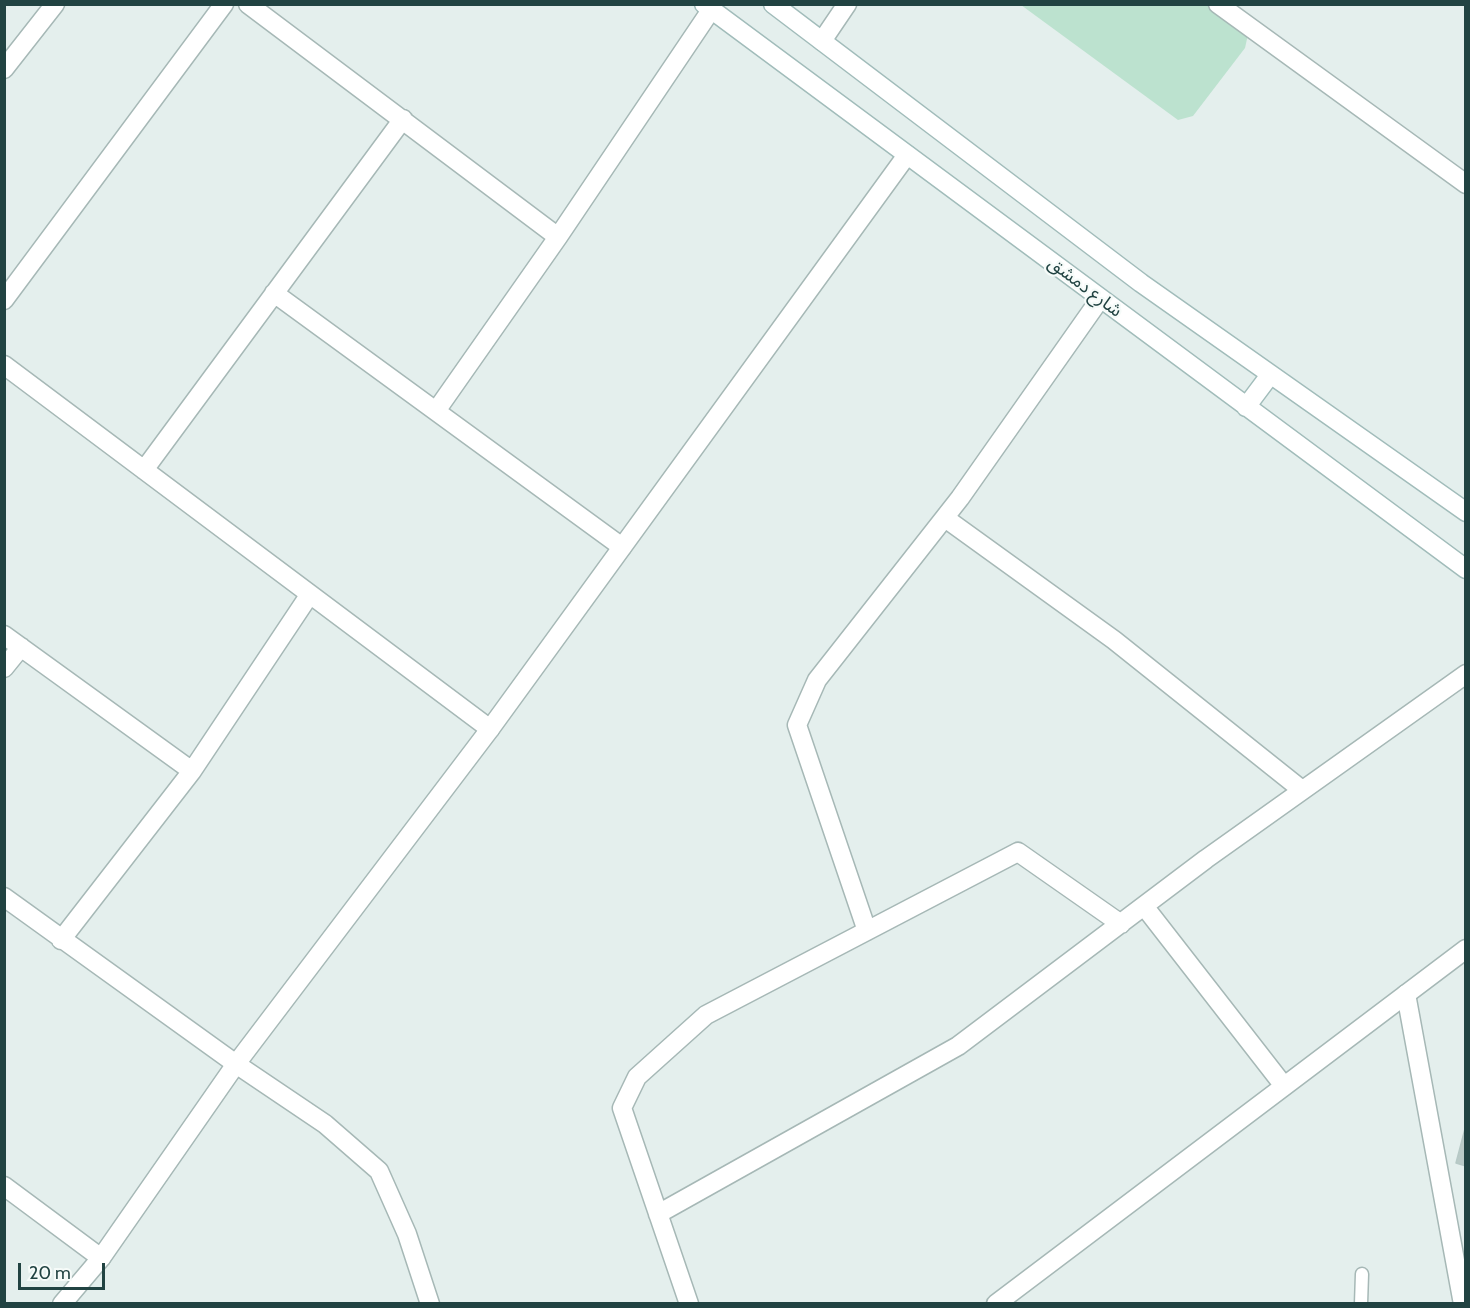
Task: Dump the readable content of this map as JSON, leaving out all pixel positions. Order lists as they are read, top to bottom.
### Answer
{
  "streets": {
    "street": ["شارع دمشق"]
  },
  "scale_bar": "20 m"
}
